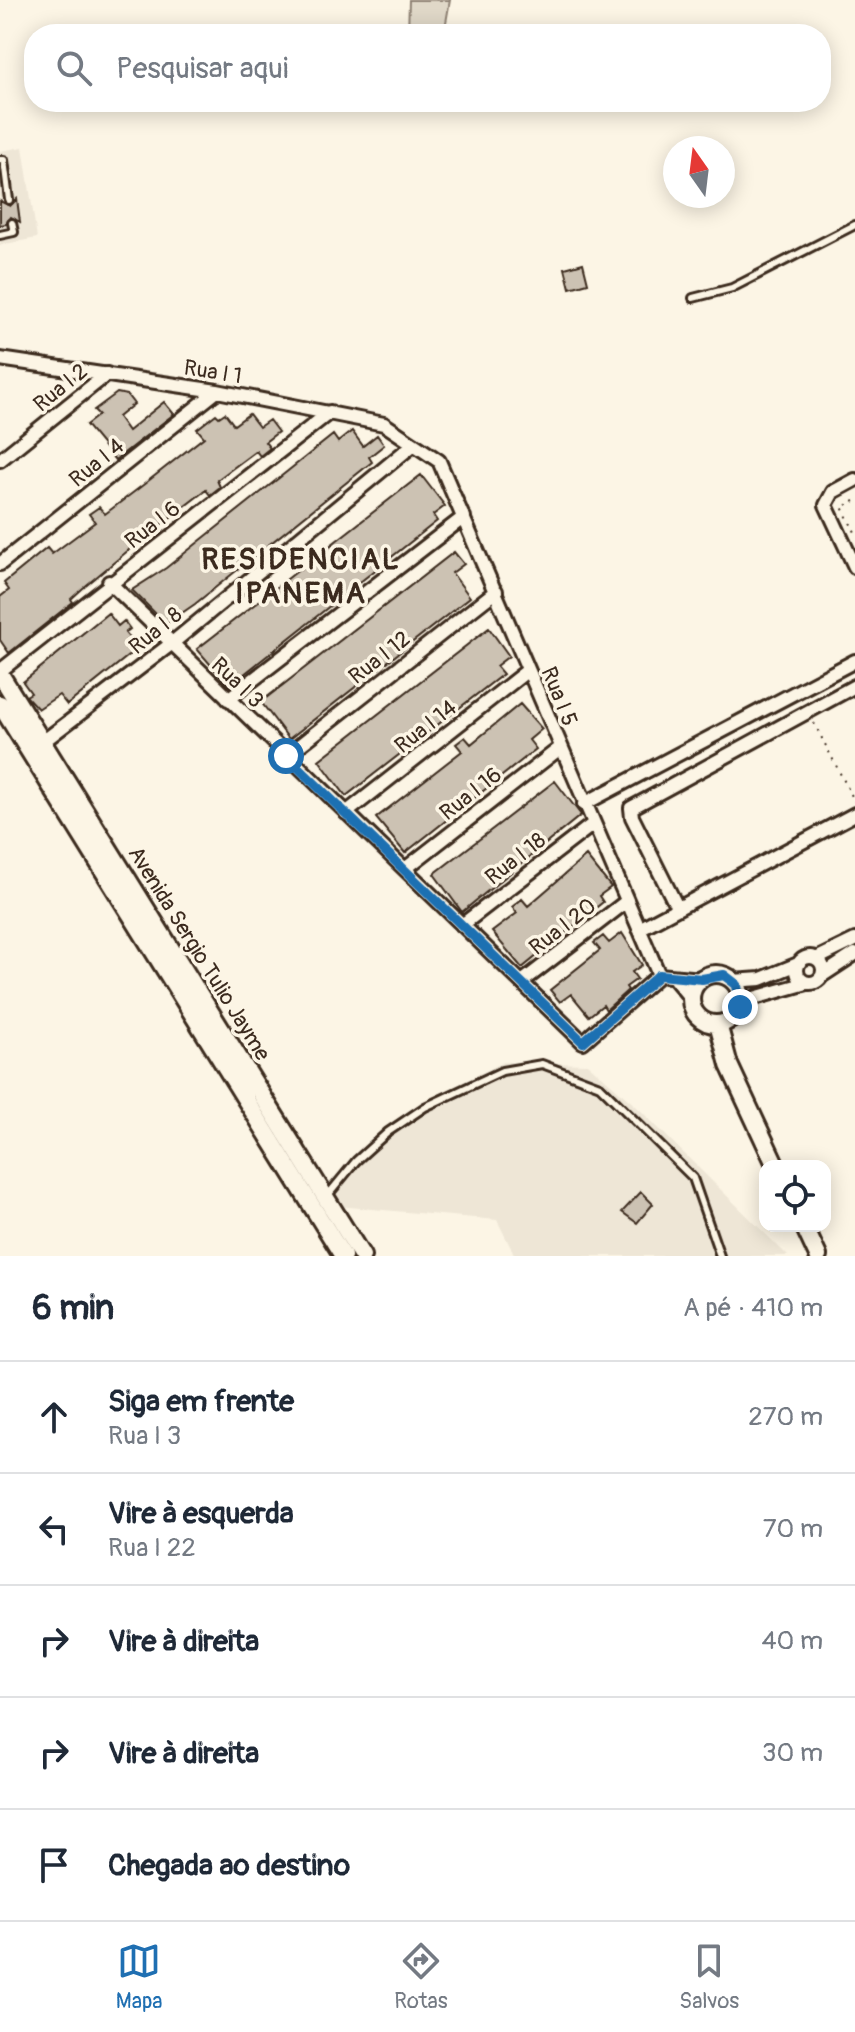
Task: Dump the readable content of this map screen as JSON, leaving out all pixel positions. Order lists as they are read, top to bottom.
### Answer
{
  "streets": {
    "street": [
      "Rua I 1",
      "Rua I 2",
      "Rua I 4",
      "Rua I 6",
      "Rua I 8",
      "Rua I 12",
      "Rua I 3",
      "Rua I 5",
      "Rua I 14",
      "Rua I 16",
      "Rua I 18",
      "Rua I 20",
      "Avenida Sergio Tulio Jayme"
    ]
  },
  "crossings": [
    ["Rua I 1", "Rua I 2"],
    ["Rua I 1", "Rua I 4"],
    ["Rua I 1", "Rua I 6"],
    ["Rua I 1", "Rua I 8"],
    ["Rua I 1", "Rua I 5"],
    ["Rua I 6", "Rua I 3"],
    ["Rua I 6", "Avenida Sergio Tulio Jayme"],
    ["Rua I 8", "Rua I 3"],
    ["Rua I 8", "Rua I 5"],
    ["Rua I 8", "Avenida Sergio Tulio Jayme"],
    ["Rua I 12", "Rua I 3"],
    ["Rua I 12", "Rua I 5"],
    ["Rua I 3", "Rua I 5"],
    ["Rua I 3", "Rua I 14"],
    ["Rua I 3", "Rua I 16"],
    ["Rua I 3", "Rua I 18"],
    ["Rua I 3", "Rua I 20"],
    ["Rua I 5", "Rua I 14"],
    ["Rua I 5", "Rua I 16"],
    ["Rua I 5", "Rua I 18"],
    ["Rua I 5", "Rua I 20"]
  ],
  "districts": ["RESIDENCIAL IPANEMA"],
  "north": "top",
  "page": {
    "search": "Pesquisar aqui",
    "heading": ["6 min", "A pé · 410 m"],
    "list": [
      ["Siga em frente", "Rua I 3", "270 m"],
      ["Vire à esquerda", "Rua I 22", "70 m"],
      ["Vire à direita", "40 m"],
      ["Vire à direita", "30 m"],
      "Chegada ao destino"
    ],
    "nav": ["Mapa", "Rotas", "Salvos"]
  }
}
